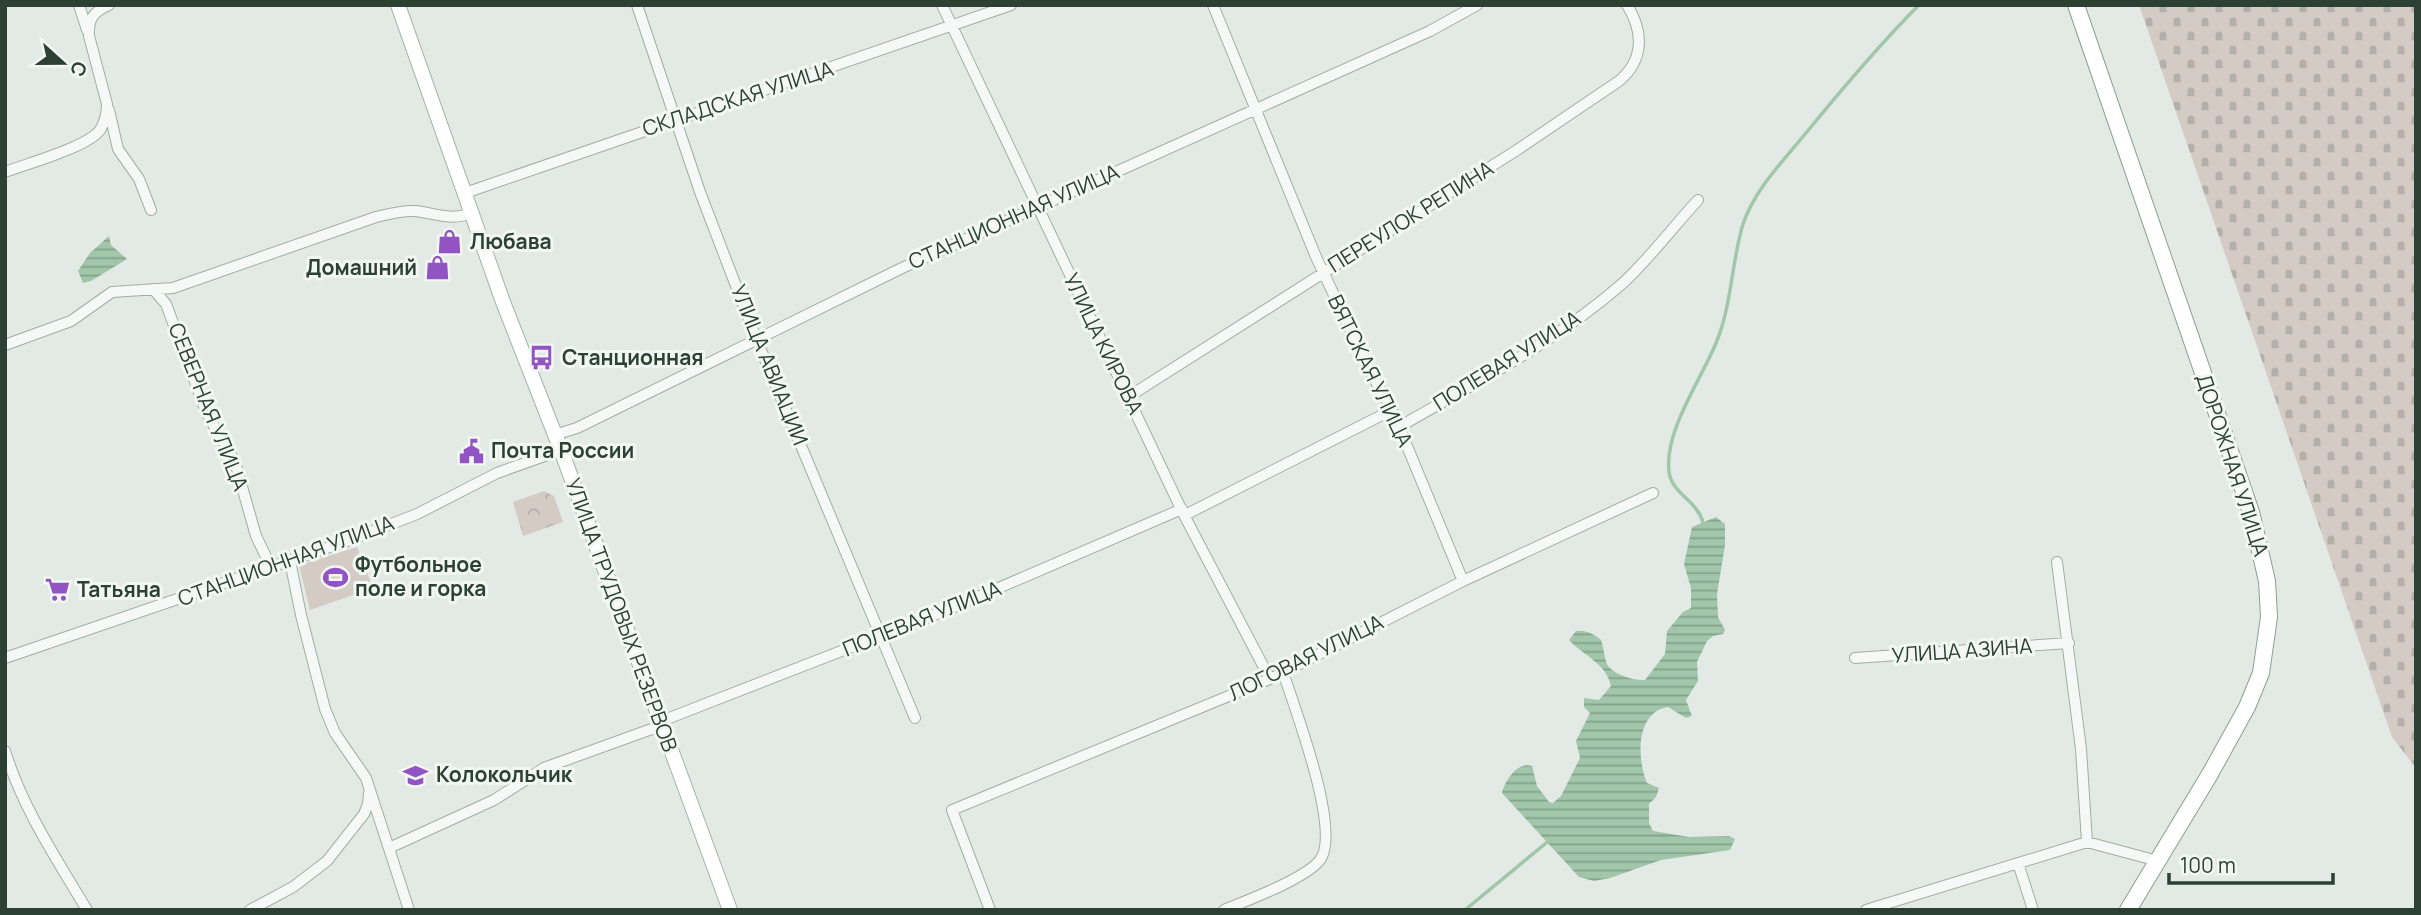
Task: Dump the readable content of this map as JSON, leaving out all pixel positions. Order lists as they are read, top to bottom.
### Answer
{
  "streets": {
    "highway": ["ДОРОЖНАЯ УЛИЦА"],
    "main road": ["УЛИЦА ТРУДОВЫХ РЕЗЕРВОВ"],
    "street": [
      "СКЛАДСКАЯ УЛИЦА",
      "СТАНЦИОННАЯ УЛИЦА",
      "ПЕРЕУЛОК РЕПИНА",
      "УЛИЦА КИРОВА",
      "ПОЛЕВАЯ УЛИЦА",
      "УЛИЦА АВИАЦИИ",
      "ВЯТСКАЯ УЛИЦА",
      "СЕВЕРНАЯ УЛИЦА",
      "УЛИЦА АЗИНА",
      "ЛОГОВАЯ УЛИЦА"
    ]
  },
  "crossings": [
    ["СКЛАДСКАЯ УЛИЦА", "УЛИЦА КИРОВА"],
    ["СКЛАДСКАЯ УЛИЦА", "УЛИЦА АВИАЦИИ"],
    ["СКЛАДСКАЯ УЛИЦА", "УЛИЦА ТРУДОВЫХ РЕЗЕРВОВ"],
    ["СТАНЦИОННАЯ УЛИЦА", "УЛИЦА КИРОВА"],
    ["СТАНЦИОННАЯ УЛИЦА", "УЛИЦА АВИАЦИИ"],
    ["СТАНЦИОННАЯ УЛИЦА", "ВЯТСКАЯ УЛИЦА"],
    ["СТАНЦИОННАЯ УЛИЦА", "СЕВЕРНАЯ УЛИЦА"],
    ["СТАНЦИОННАЯ УЛИЦА", "УЛИЦА ТРУДОВЫХ РЕЗЕРВОВ"],
    ["ПЕРЕУЛОК РЕПИНА", "УЛИЦА КИРОВА"],
    ["ПЕРЕУЛОК РЕПИНА", "ВЯТСКАЯ УЛИЦА"],
    ["УЛИЦА КИРОВА", "ПОЛЕВАЯ УЛИЦА"],
    ["УЛИЦА КИРОВА", "ЛОГОВАЯ УЛИЦА"],
    ["ПОЛЕВАЯ УЛИЦА", "УЛИЦА АВИАЦИИ"],
    ["ПОЛЕВАЯ УЛИЦА", "ВЯТСКАЯ УЛИЦА"],
    ["ПОЛЕВАЯ УЛИЦА", "УЛИЦА ТРУДОВЫХ РЕЗЕРВОВ"],
    ["ВЯТСКАЯ УЛИЦА", "ЛОГОВАЯ УЛИЦА"]
  ],
  "places": {
    "shop": ["Любава", "Домашний"],
    "bus stop": ["Станционная"],
    "public building": ["Почта России"],
    "sports": ["Футбольное поле и горка"],
    "supermarket": ["Татьяна"],
    "school or university": ["Колокольчик"]
  },
  "scale_bar": "100 m",
  "north": "right"
}
